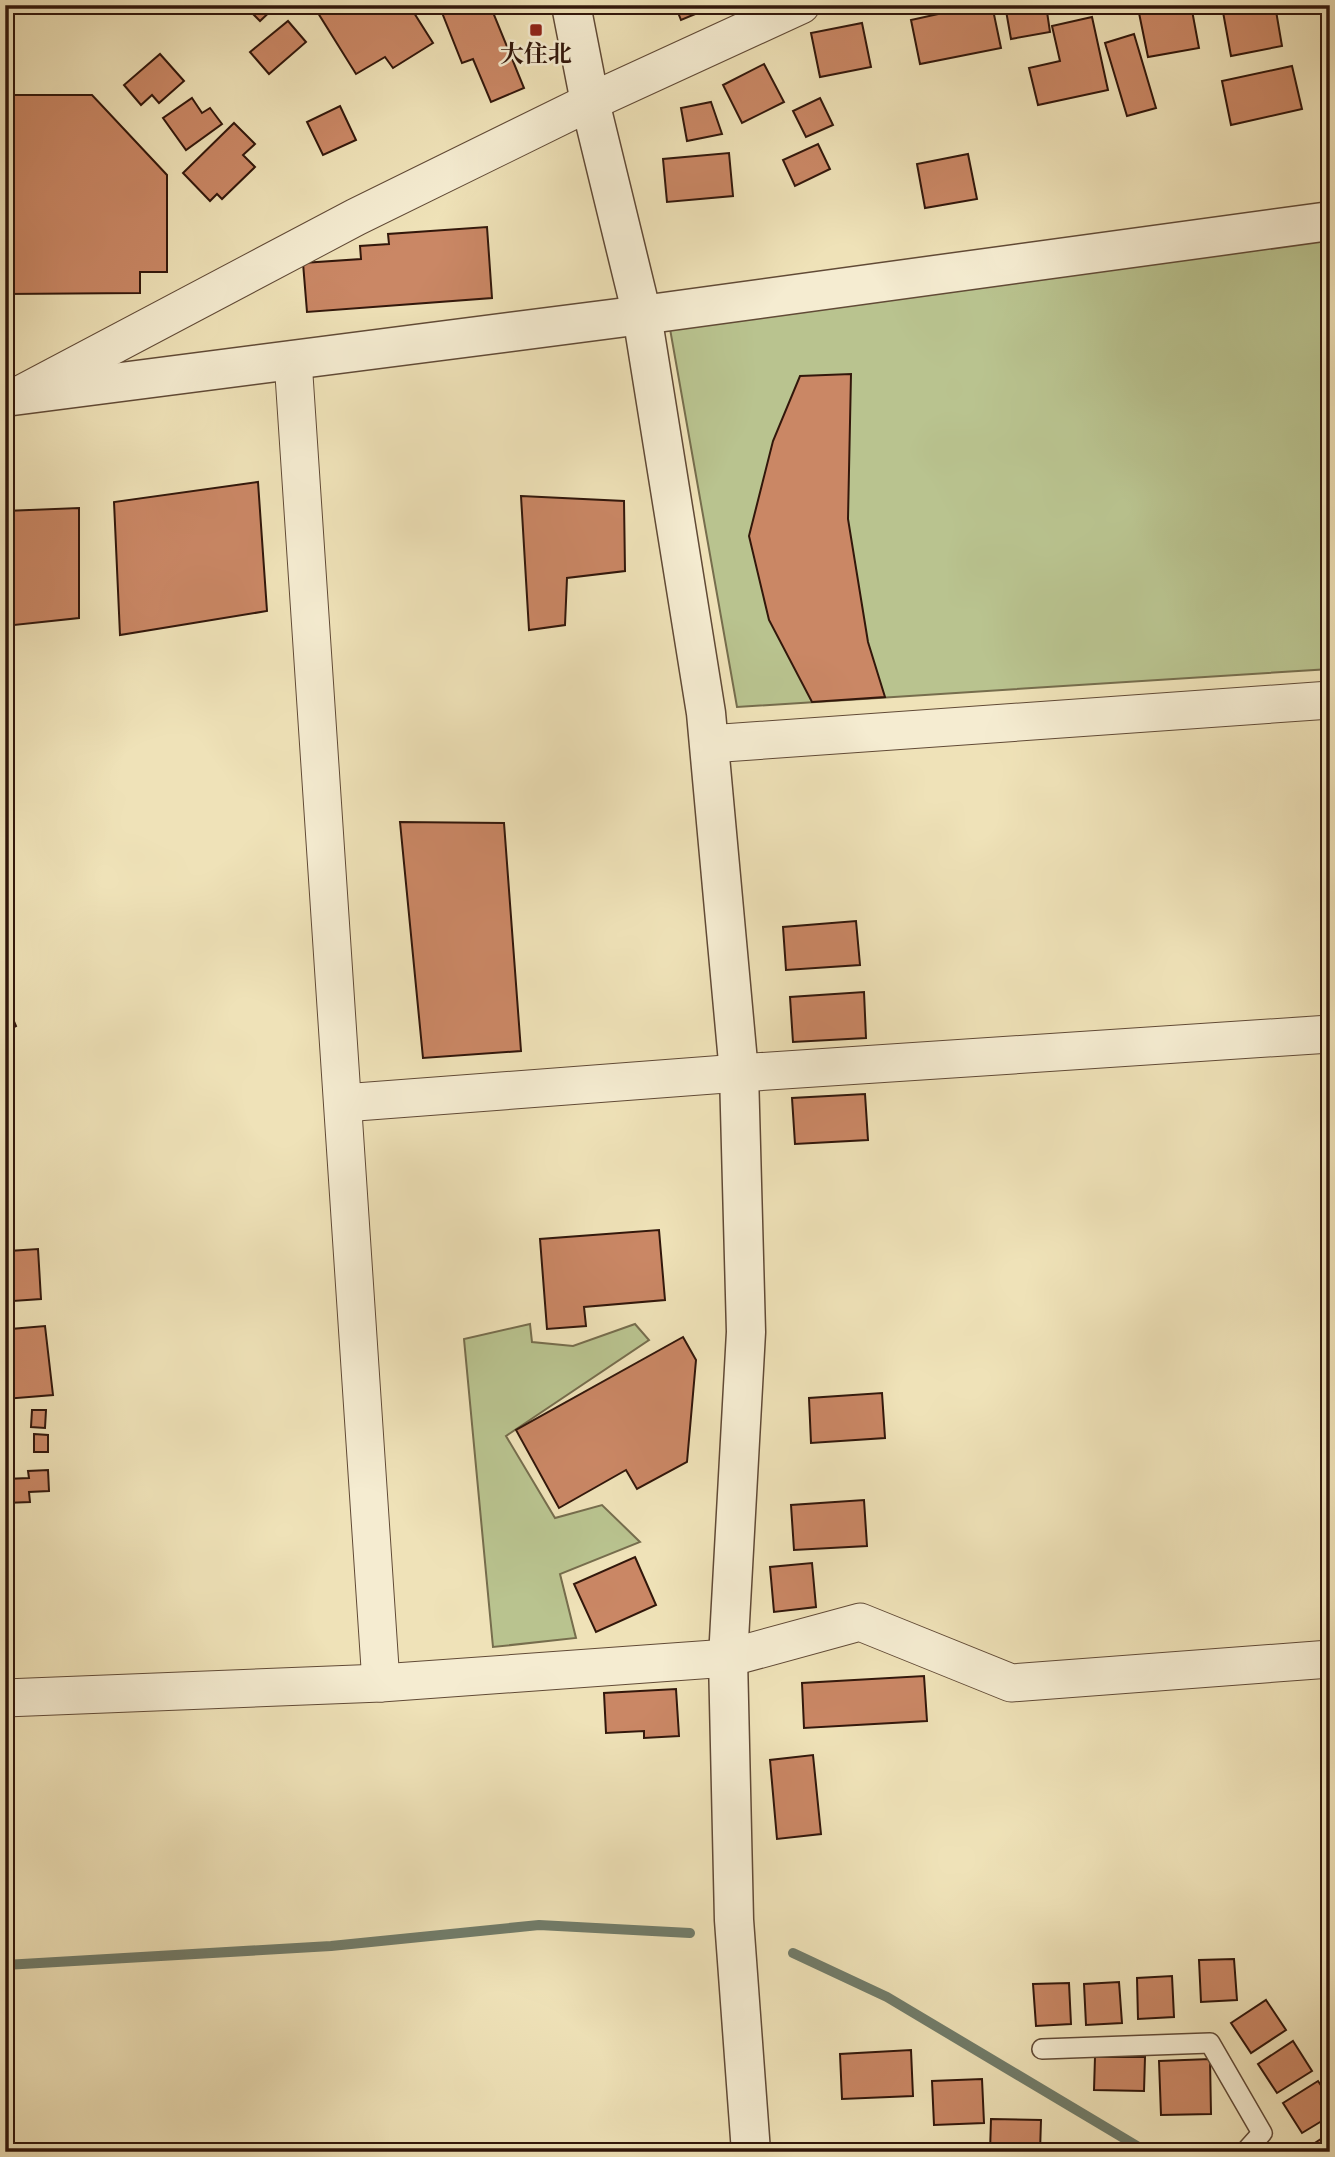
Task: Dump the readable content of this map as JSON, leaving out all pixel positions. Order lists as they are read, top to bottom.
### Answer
{
  "places": {
    "transit": ["大住北"]
  }
}
